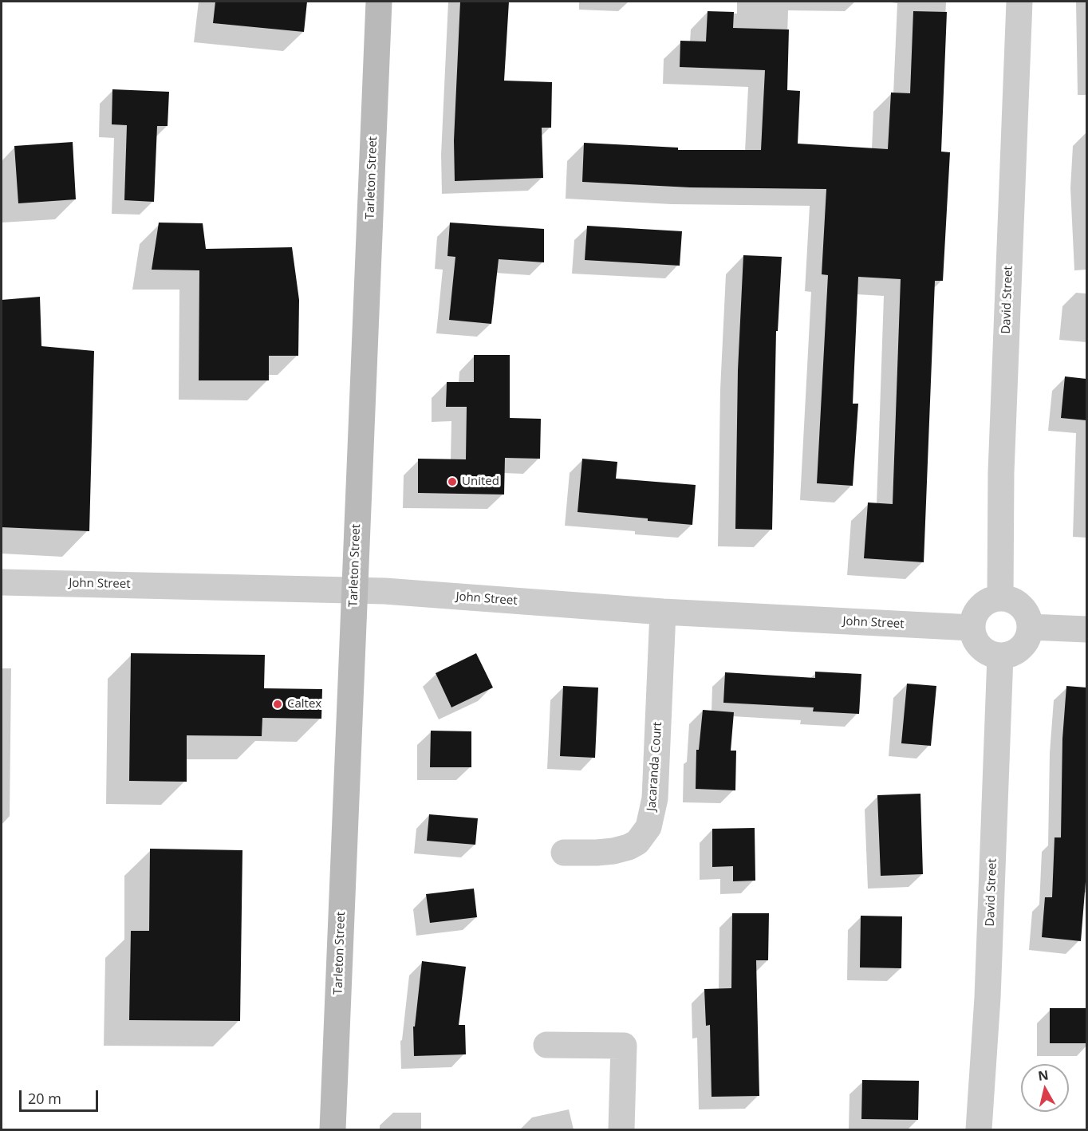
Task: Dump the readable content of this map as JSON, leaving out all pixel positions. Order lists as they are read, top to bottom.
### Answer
{
  "streets": {
    "main road": ["Tarleton Street"],
    "street": ["David Street", "John Street", "Jacaranda Court"]
  },
  "crossings": [
    ["Tarleton Street", "John Street"],
    ["David Street", "John Street"],
    ["John Street", "Jacaranda Court"]
  ],
  "places": ["United", "Caltex"],
  "scale_bar": "20 m",
  "north": "top"
}
